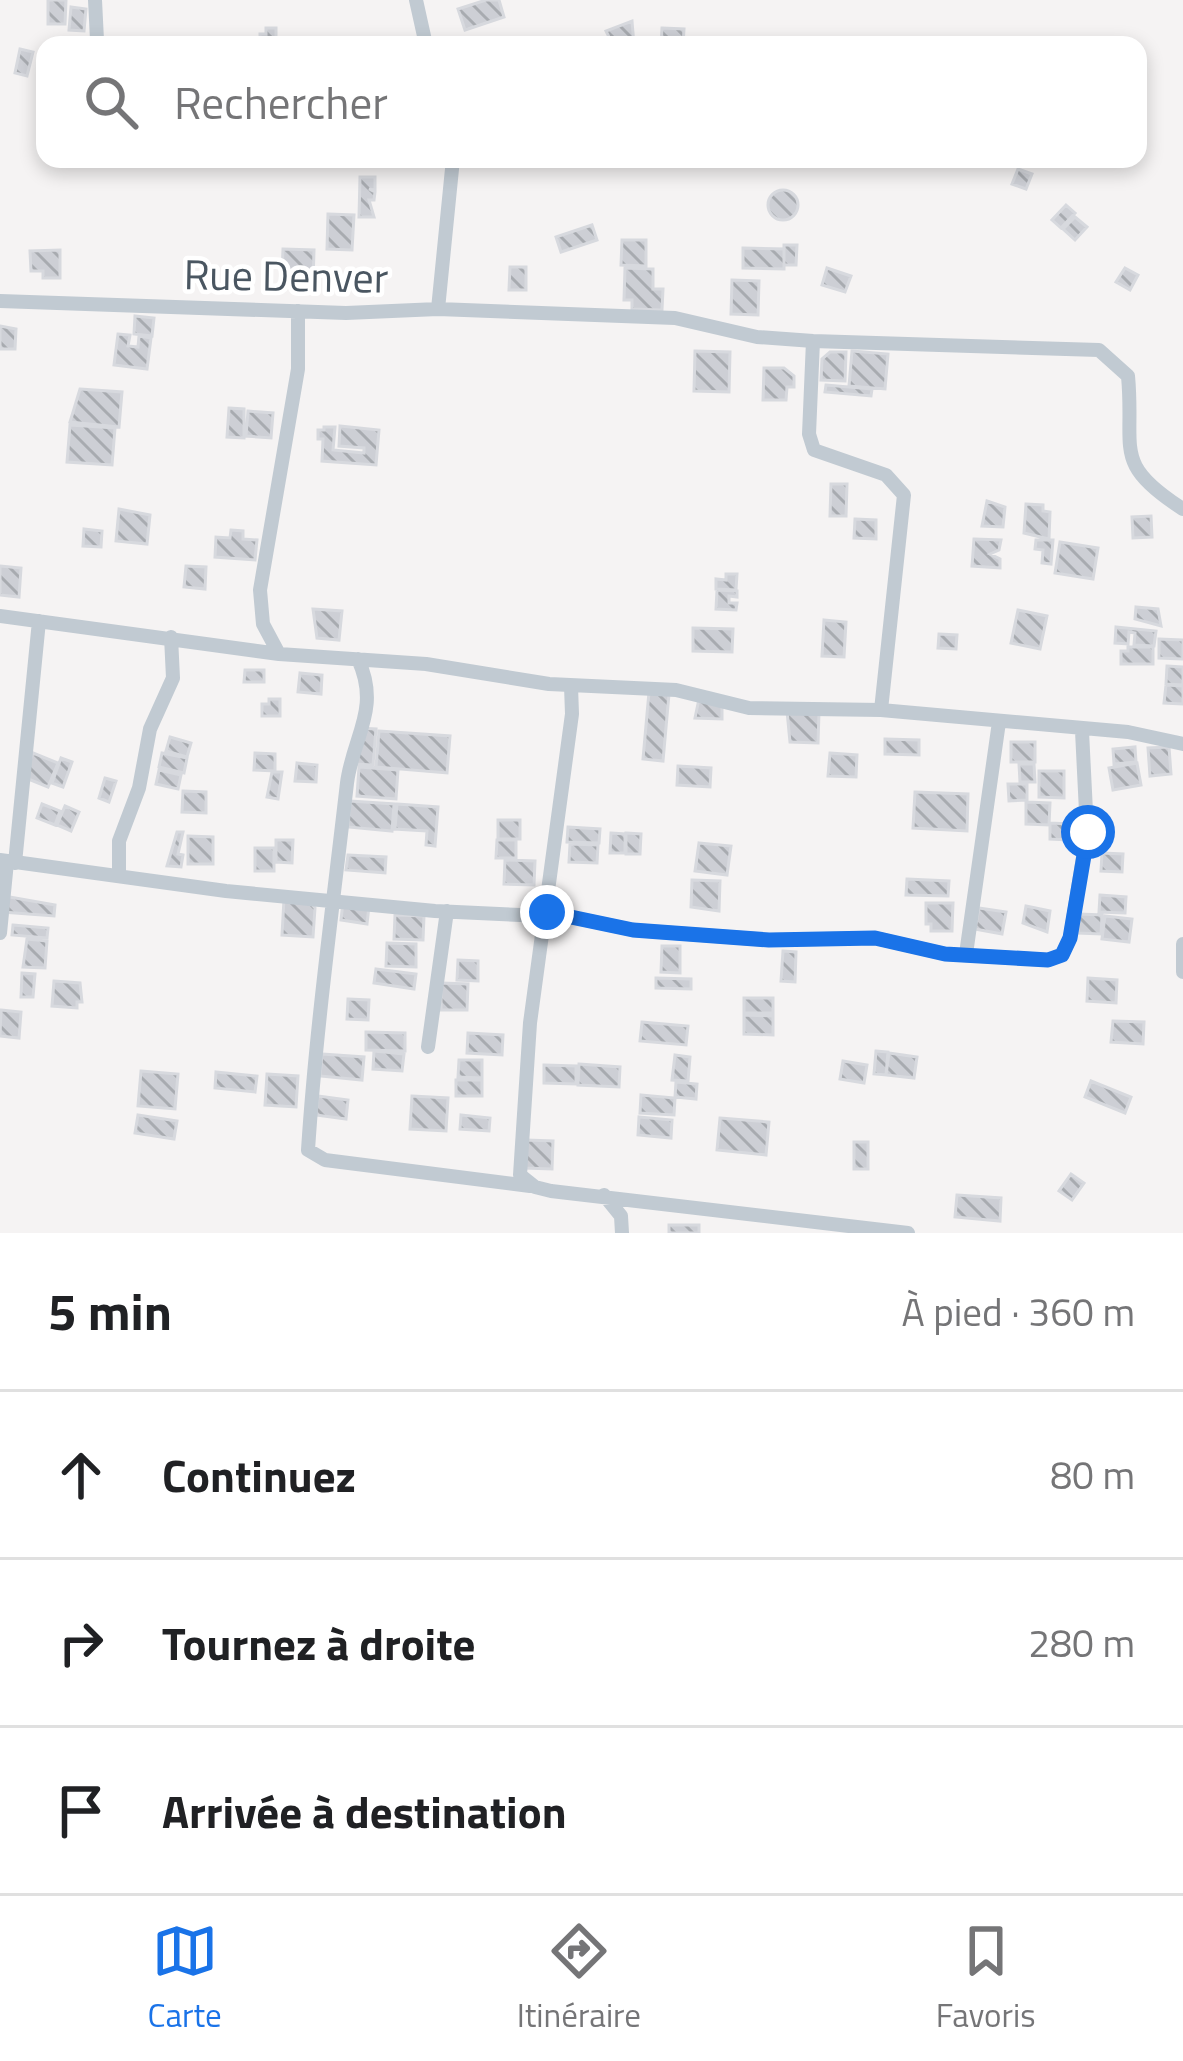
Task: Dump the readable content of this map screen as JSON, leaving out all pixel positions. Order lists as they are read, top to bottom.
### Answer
{
  "streets": {
    "street": ["Rue Denver"]
  },
  "page": {
    "search": "Rechercher",
    "heading": ["5 min", "À pied · 360 m"],
    "list": [
      ["Continuez", "80 m"],
      ["Tournez à droite", "280 m"],
      "Arrivée à destination"
    ],
    "nav": ["Carte", "Itinéraire", "Favoris"]
  }
}
